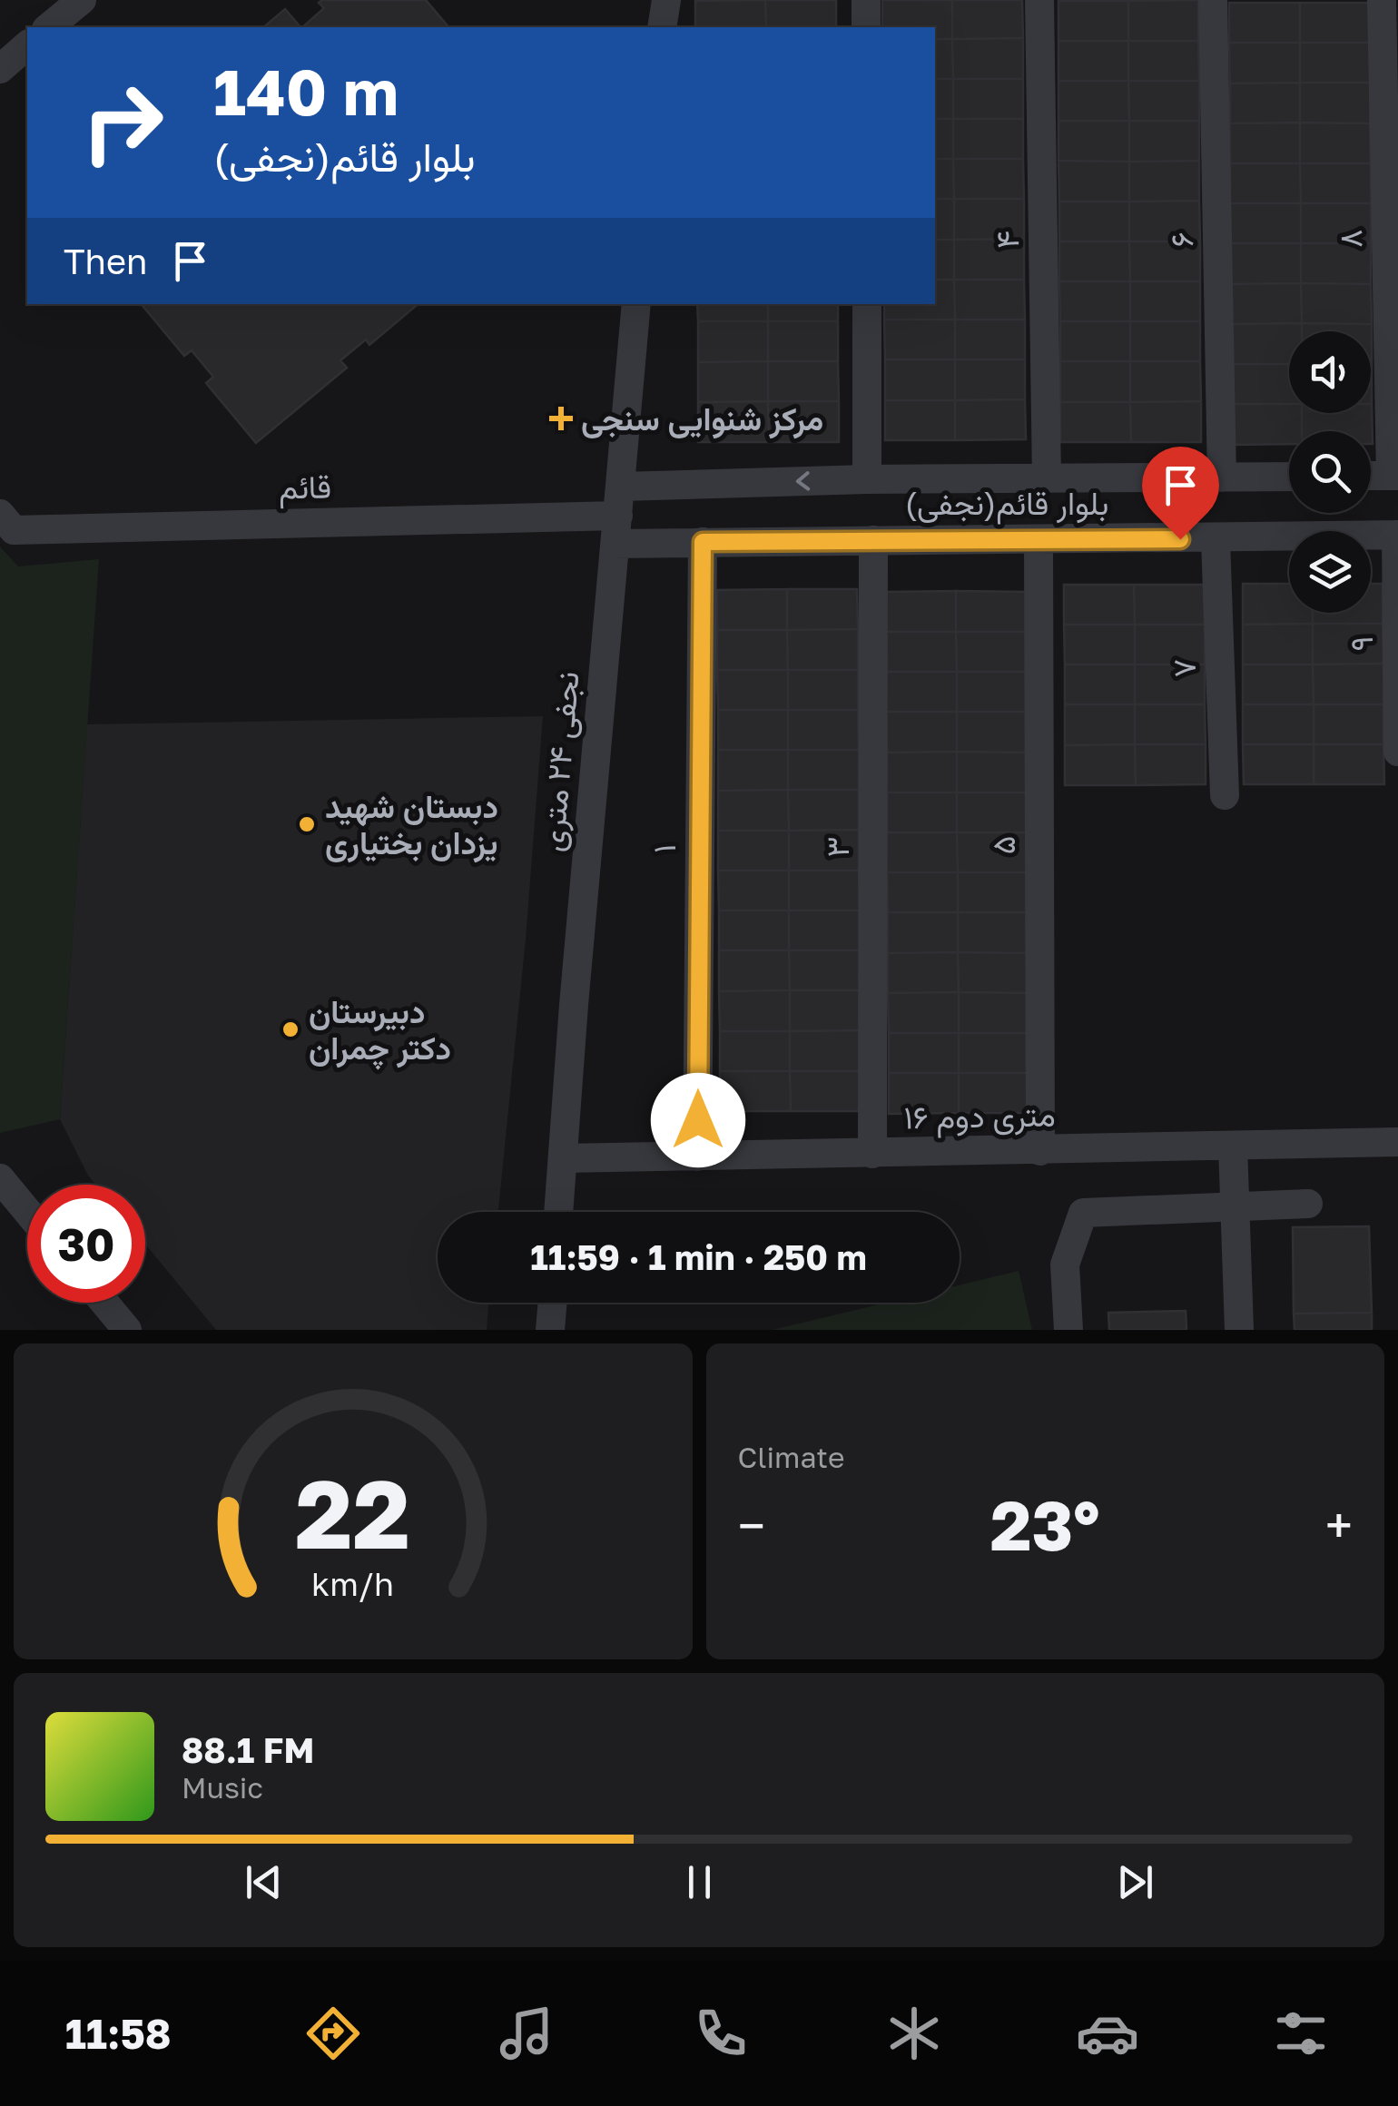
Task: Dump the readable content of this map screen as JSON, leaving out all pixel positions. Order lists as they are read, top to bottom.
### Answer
{
  "streets": {
    "street": [
      "۸",
      "۴",
      "۶",
      "قائم",
      "بلوار قائم(نجفی)",
      "۹",
      "۷",
      "نجفی ۲۴ متری",
      "۵",
      "۳",
      "۱",
      "۱۶ متری دوم"
    ]
  },
  "crossings": [
    ["۴", "بلوار قائم(نجفی)"],
    ["۶", "بلوار قائم(نجفی)"],
    ["قائم", "بلوار قائم(نجفی)"],
    ["قائم", "نجفی ۲۴ متری"],
    ["بلوار قائم(نجفی)", "۹"],
    ["بلوار قائم(نجفی)", "۷"],
    ["بلوار قائم(نجفی)", "نجفی ۲۴ متری"],
    ["بلوار قائم(نجفی)", "۵"],
    ["بلوار قائم(نجفی)", "۳"],
    ["بلوار قائم(نجفی)", "۱"],
    ["نجفی ۲۴ متری", "۱۶ متری دوم"],
    ["۵", "۱۶ متری دوم"],
    ["۳", "۱۶ متری دوم"],
    ["۱", "۱۶ متری دوم"]
  ],
  "places": {
    "health": ["مرکز شنوایی سنجی"],
    "other": ["دبستان شهید یزدان بختیاری", "دبیرستان دکتر چمران"]
  },
  "page": {
    "turn": ["140 m", "بلوار قائم(نجفی)"],
    "then": "Then",
    "limit": "30",
    "trip": "11:59 · 1 min · 250 m",
    "tile": "Climate",
    "heat": ["−", "23°", "+"],
    "song": ["88.1 FM", "Music"],
    "tabs": "11:58",
    "gauge": ["22", "km/h"]
  }
}
